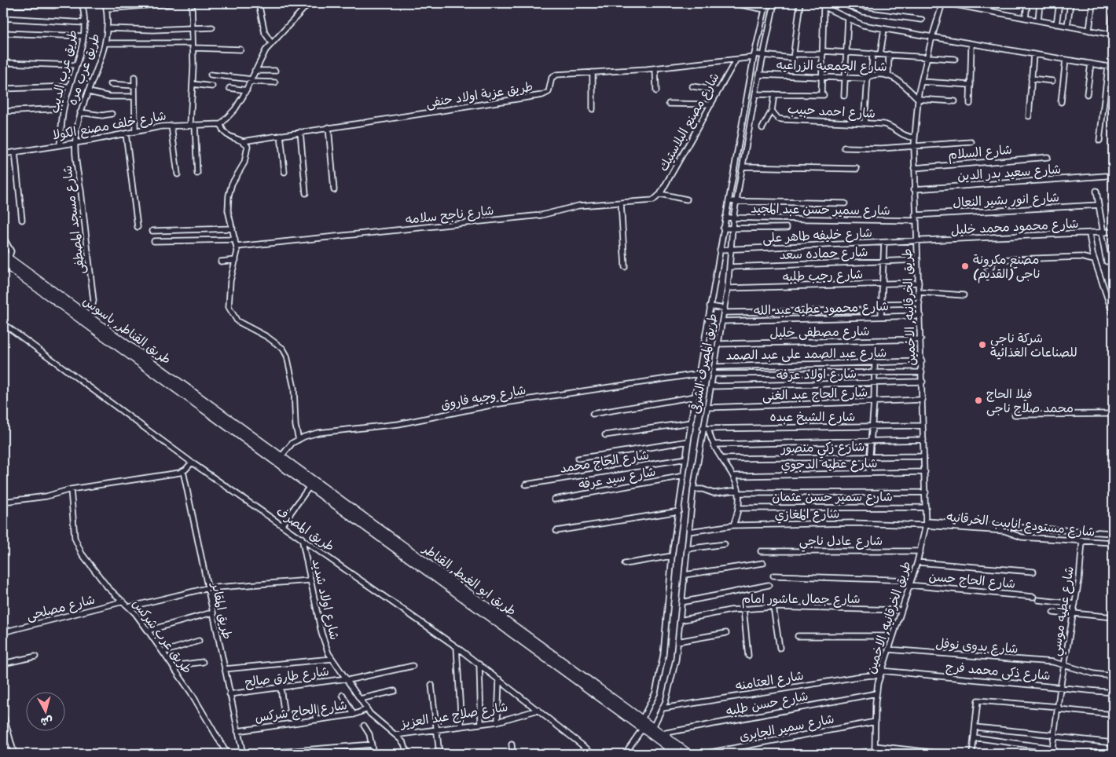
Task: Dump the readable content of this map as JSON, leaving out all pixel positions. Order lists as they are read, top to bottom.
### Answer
{
  "streets": {
    "main road": ["طريق القناطر, باسوس", "طريق ابو الغيط, القناطر"],
    "street": [
      "شارع الجمعيه الزراعيه",
      "طريق عرب مره",
      "طريق عرب الديب",
      "طريق عزبة اولاد حنفى",
      "شارع احمد حبيب",
      "شارع مصنع البلاستيك",
      "شارع خلف مصنع الكولا",
      "شارع السلام",
      "شارع سعيد بدر الدين",
      "شارع انور بشير النعال",
      "شارع سمير حسن عبد المجيد",
      "شارع ناجح سلامه",
      "شارع مسجد المصطفى",
      "شارع محمود محمد خليل",
      "شارع خليفه طاهر على",
      "شارع حماده سعد",
      "شارع رجب طلبه",
      "طريق الخرقانيه, الاخمين",
      "شارع محمود عطيه عبد الله",
      "شارع مصطفى خليل",
      "شارع عبد الصمد على عبد الصمد",
      "طريق المصرف الشرقى",
      "شارع اولاد عرفه",
      "شارع الحاج عبد الغنى",
      "شارع وجيه فاروق",
      "شارع الشيخ عبده",
      "شارع زكي منصور",
      "شارع الحاج محمد",
      "شارع عطيه الدجوي",
      "شارع سيد عرفه",
      "شارع سمير حسن عثمان",
      "شارع المغازي",
      "شارع مستودع انابيب الخرقانيه",
      "طريق المصرف",
      "شارع عادل ناجي",
      "شارع الحاج حسن",
      "شارع جمال عاشور امام",
      "شارع اولاد شديد",
      "شارع مصلحى",
      "طريق المقابر",
      "شارع عطيه موسي",
      "طريق عرب شركس",
      "شارع بدوى نوفل",
      "شارع ذكى محمد فرج",
      "شارع طارق صالح",
      "شارع العتامنه",
      "شارع حسن طلبه",
      "شارع الحاج شركس",
      "شارع صلاح عبد العزيز",
      "شارع سمير الجابرى"
    ]
  },
  "crossings": [
    ["شارع الجمعيه الزراعيه", "طريق الخرقانيه, الاخمين"],
    ["شارع الجمعيه الزراعيه", "طريق المصرف الشرقى"],
    ["طريق عرب مره", "شارع خلف مصنع الكولا"],
    ["طريق عرب مره", "شارع مسجد المصطفى"],
    ["طريق عرب الديب", "شارع خلف مصنع الكولا"],
    ["طريق عزبة اولاد حنفى", "شارع مصنع البلاستيك"],
    ["طريق عزبة اولاد حنفى", "طريق الخرقانيه, الاخمين"],
    ["طريق عزبة اولاد حنفى", "طريق المصرف الشرقى"],
    ["شارع احمد حبيب", "طريق الخرقانيه, الاخمين"],
    ["شارع مصنع البلاستيك", "شارع ناجح سلامه"],
    ["شارع خلف مصنع الكولا", "شارع مسجد المصطفى"],
    ["شارع السلام", "طريق الخرقانيه, الاخمين"],
    ["شارع سعيد بدر الدين", "طريق الخرقانيه, الاخمين"],
    ["شارع انور بشير النعال", "طريق الخرقانيه, الاخمين"],
    ["شارع سمير حسن عبد المجيد", "طريق الخرقانيه, الاخمين"],
    ["شارع سمير حسن عبد المجيد", "طريق المصرف الشرقى"],
    ["شارع مسجد المصطفى", "طريق القناطر, باسوس"],
    ["شارع محمود محمد خليل", "شارع خليفه طاهر على"],
    ["شارع محمود محمد خليل", "طريق الخرقانيه, الاخمين"],
    ["شارع خليفه طاهر على", "طريق الخرقانيه, الاخمين"],
    ["شارع خليفه طاهر على", "شارع مصطفى خليل"],
    ["شارع خليفه طاهر على", "طريق المصرف الشرقى"],
    ["شارع حماده سعد", "طريق الخرقانيه, الاخمين"],
    ["شارع حماده سعد", "شارع مصطفى خليل"],
    ["شارع حماده سعد", "طريق المصرف الشرقى"],
    ["شارع رجب طلبه", "طريق الخرقانيه, الاخمين"],
    ["شارع رجب طلبه", "شارع مصطفى خليل"],
    ["شارع رجب طلبه", "طريق المصرف الشرقى"],
    ["طريق الخرقانيه, الاخمين", "شارع محمود عطيه عبد الله"],
    ["طريق الخرقانيه, الاخمين", "شارع مصطفى خليل"],
    ["طريق الخرقانيه, الاخمين", "شارع عبد الصمد على عبد الصمد"],
    ["طريق الخرقانيه, الاخمين", "شارع اولاد عرفه"],
    ["طريق الخرقانيه, الاخمين", "شارع الحاج عبد الغنى"],
    ["طريق الخرقانيه, الاخمين", "شارع الشيخ عبده"],
    ["طريق الخرقانيه, الاخمين", "شارع زكي منصور"],
    ["طريق الخرقانيه, الاخمين", "شارع عطيه الدجوي"],
    ["طريق الخرقانيه, الاخمين", "شارع سمير حسن عثمان"],
    ["طريق الخرقانيه, الاخمين", "شارع المغازي"],
    ["طريق الخرقانيه, الاخمين", "شارع مستودع انابيب الخرقانيه"],
    ["طريق الخرقانيه, الاخمين", "شارع عادل ناجي"],
    ["طريق الخرقانيه, الاخمين", "شارع الحاج حسن"],
    ["طريق الخرقانيه, الاخمين", "شارع جمال عاشور امام"],
    ["طريق الخرقانيه, الاخمين", "شارع بدوى نوفل"],
    ["طريق الخرقانيه, الاخمين", "شارع ذكى محمد فرج"],
    ["طريق الخرقانيه, الاخمين", "شارع العتامنه"],
    ["طريق الخرقانيه, الاخمين", "شارع حسن طلبه"],
    ["طريق الخرقانيه, الاخمين", "شارع سمير الجابرى"],
    ["شارع محمود عطيه عبد الله", "شارع مصطفى خليل"],
    ["شارع محمود عطيه عبد الله", "طريق المصرف الشرقى"],
    ["طريق القناطر, باسوس", "طريق ابو الغيط, القناطر"],
    ["شارع مصطفى خليل", "طريق المصرف الشرقى"],
    ["شارع عبد الصمد على عبد الصمد", "طريق المصرف الشرقى"],
    ["طريق المصرف الشرقى", "شارع اولاد عرفه"],
    ["طريق المصرف الشرقى", "شارع الحاج عبد الغنى"],
    ["طريق المصرف الشرقى", "شارع وجيه فاروق"],
    ["طريق المصرف الشرقى", "شارع الشيخ عبده"],
    ["طريق المصرف الشرقى", "شارع الحاج محمد"],
    ["طريق المصرف الشرقى", "شارع سيد عرفه"],
    ["طريق المصرف الشرقى", "شارع المغازي"],
    ["طريق المصرف الشرقى", "طريق ابو الغيط, القناطر"],
    ["طريق المصرف الشرقى", "شارع جمال عاشور امام"],
    ["طريق المصرف الشرقى", "شارع العتامنه"],
    ["شارع وجيه فاروق", "طريق ابو الغيط, القناطر"],
    ["شارع المغازي", "شارع مستودع انابيب الخرقانيه"],
    ["شارع مستودع انابيب الخرقانيه", "شارع عطيه موسي"],
    ["طريق المصرف", "شارع اولاد شديد"],
    ["طريق المصرف", "شارع صلاح عبد العزيز"],
    ["طريق ابو الغيط, القناطر", "شارع حسن طلبه"],
    ["شارع اولاد شديد", "شارع طارق صالح"],
    ["شارع اولاد شديد", "شارع الحاج شركس"],
    ["شارع اولاد شديد", "شارع صلاح عبد العزيز"],
    ["شارع مصلحى", "طريق عرب شركس"],
    ["طريق المقابر", "شارع طارق صالح"],
    ["طريق المقابر", "شارع الحاج شركس"],
    ["شارع عطيه موسي", "شارع بدوى نوفل"],
    ["شارع عطيه موسي", "شارع ذكى محمد فرج"],
    ["شارع ذكى محمد فرج", "شارع العتامنه"]
  ],
  "places": ["مصنع مكرونة ناجى (القديم)", "شركة ناجى للصناعات الغذائية", "فيلا الحاج محمد صلاح ناجى"],
  "north": "bottom"
}
